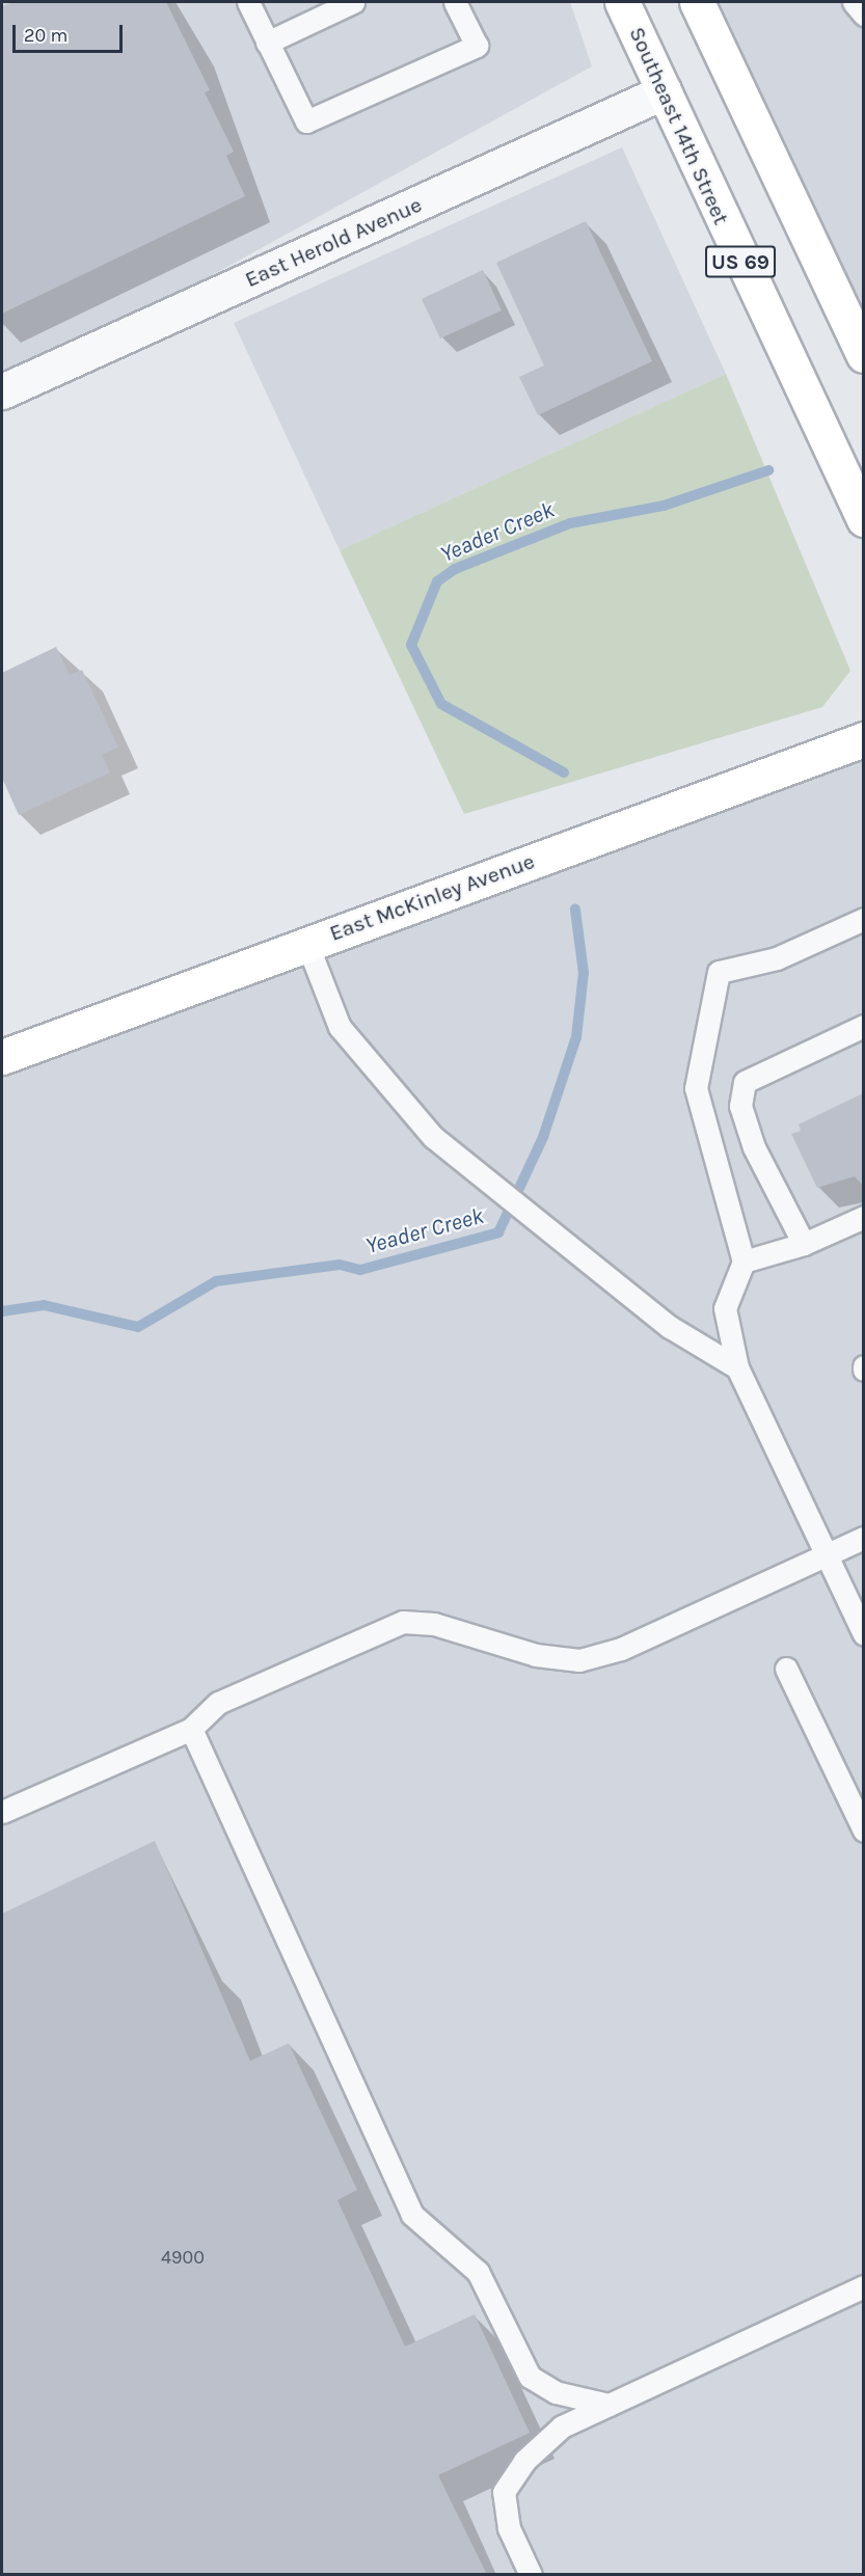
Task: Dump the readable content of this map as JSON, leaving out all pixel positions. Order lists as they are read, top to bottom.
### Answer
{
  "streets": {
    "main road": ["Southeast 14th Street", "US 69", "East McKinley Avenue"],
    "street": ["East Herold Avenue"]
  },
  "crossings": [
    ["Southeast 14th Street", "East Herold Avenue"]
  ],
  "water": ["Yeader Creek"],
  "house_numbers": ["4900"],
  "scale_bar": "20 m"
}
